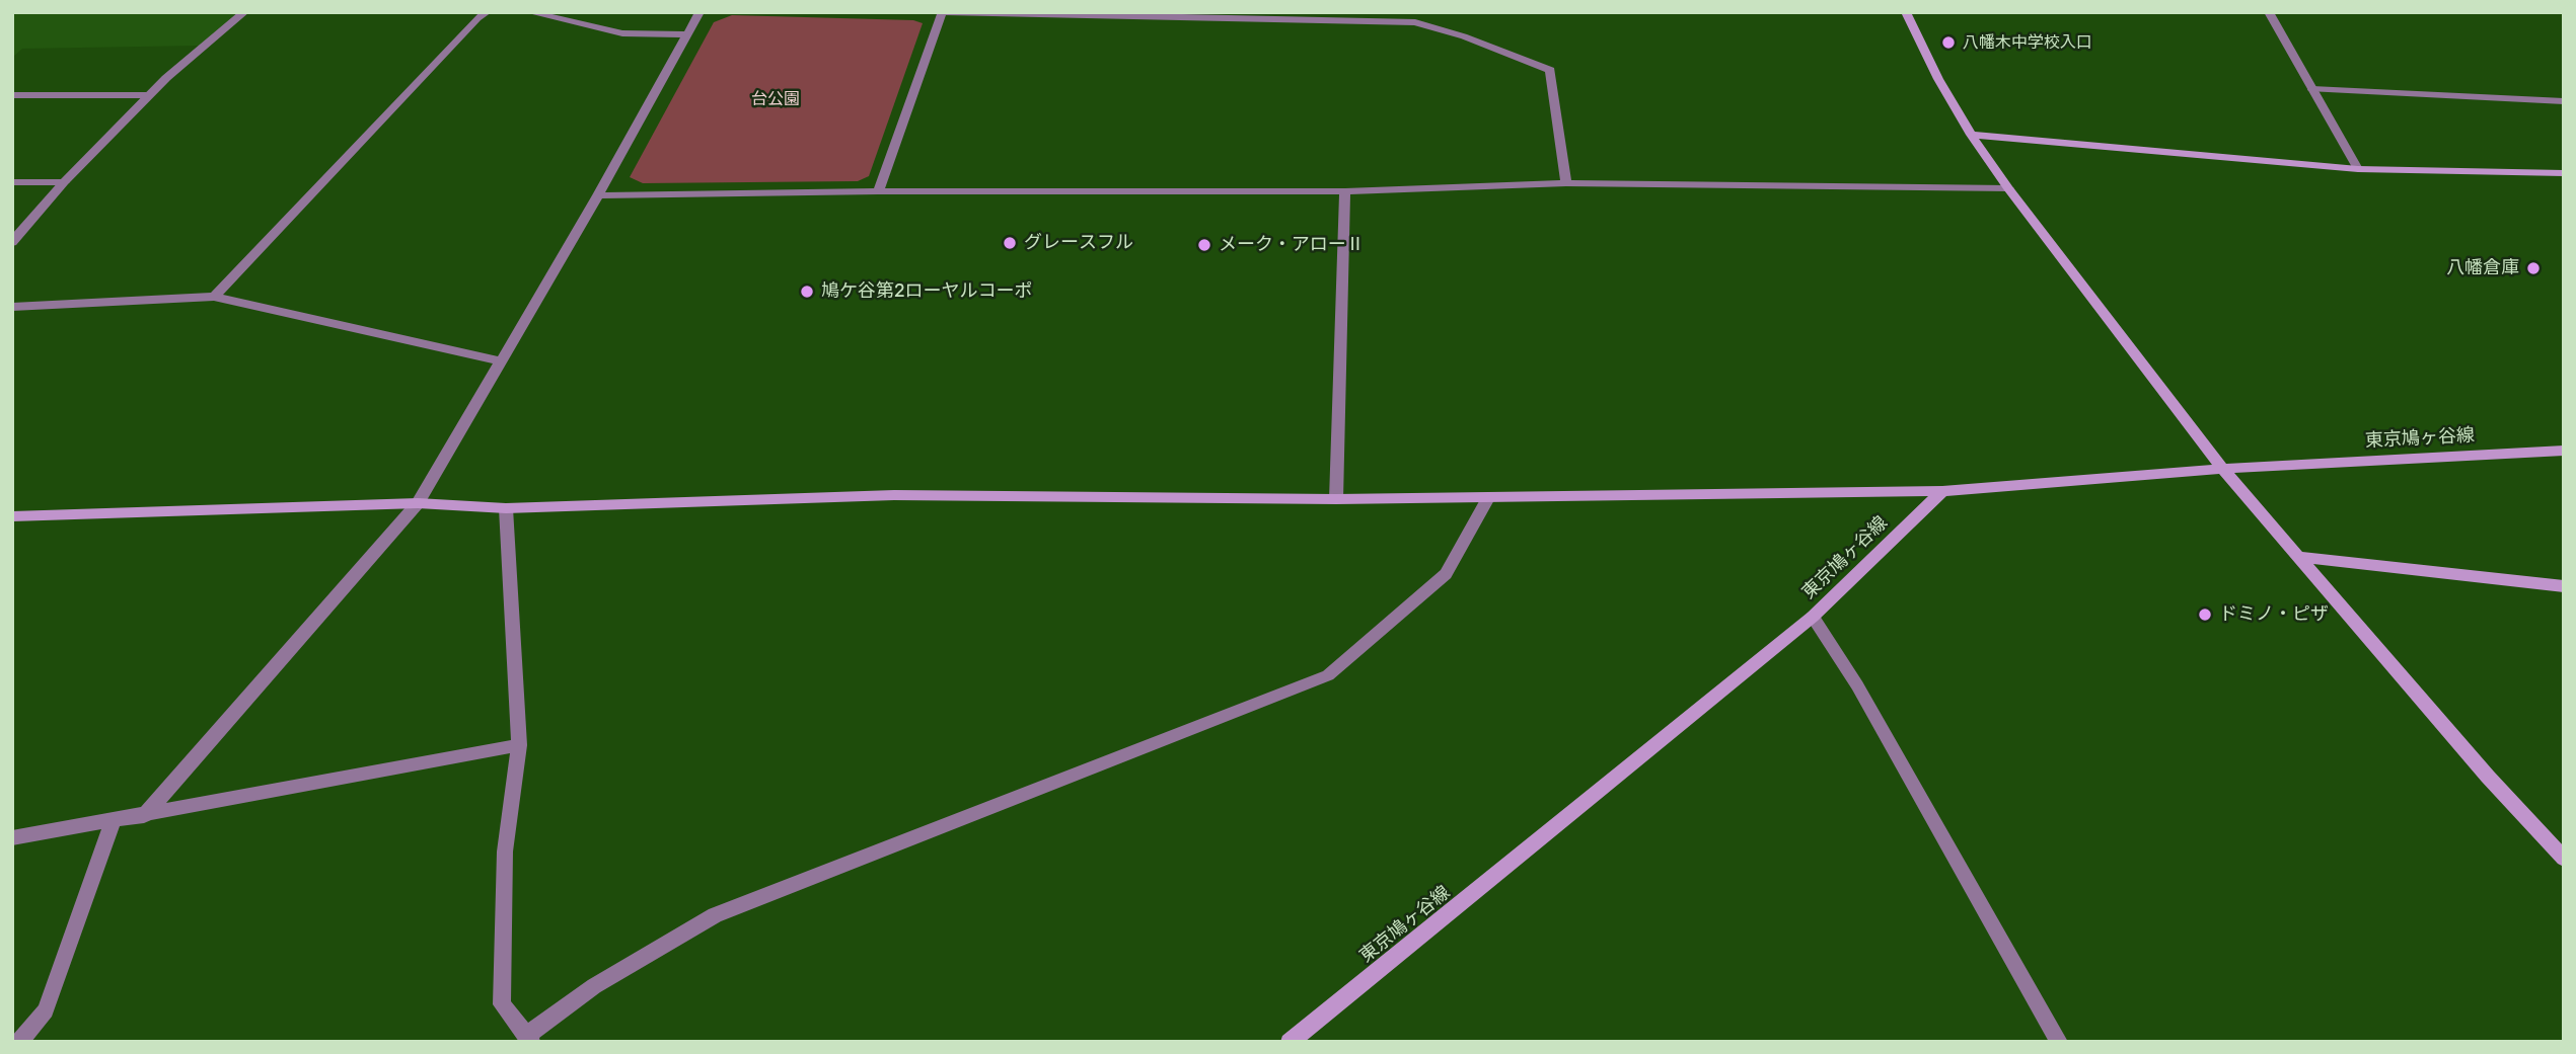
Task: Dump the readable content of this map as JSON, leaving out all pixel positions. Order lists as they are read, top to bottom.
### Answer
{
  "streets": {
    "street": ["東京鳩ヶ谷線"]
  },
  "parks": ["台公園"],
  "places": [
    "八幡木中学校入口",
    "グレースフル",
    "メーク・アローⅡ",
    "八幡倉庫",
    "鳩ケ谷第2ローヤルコーポ",
    "ドミノ・ピザ"
  ]
}
